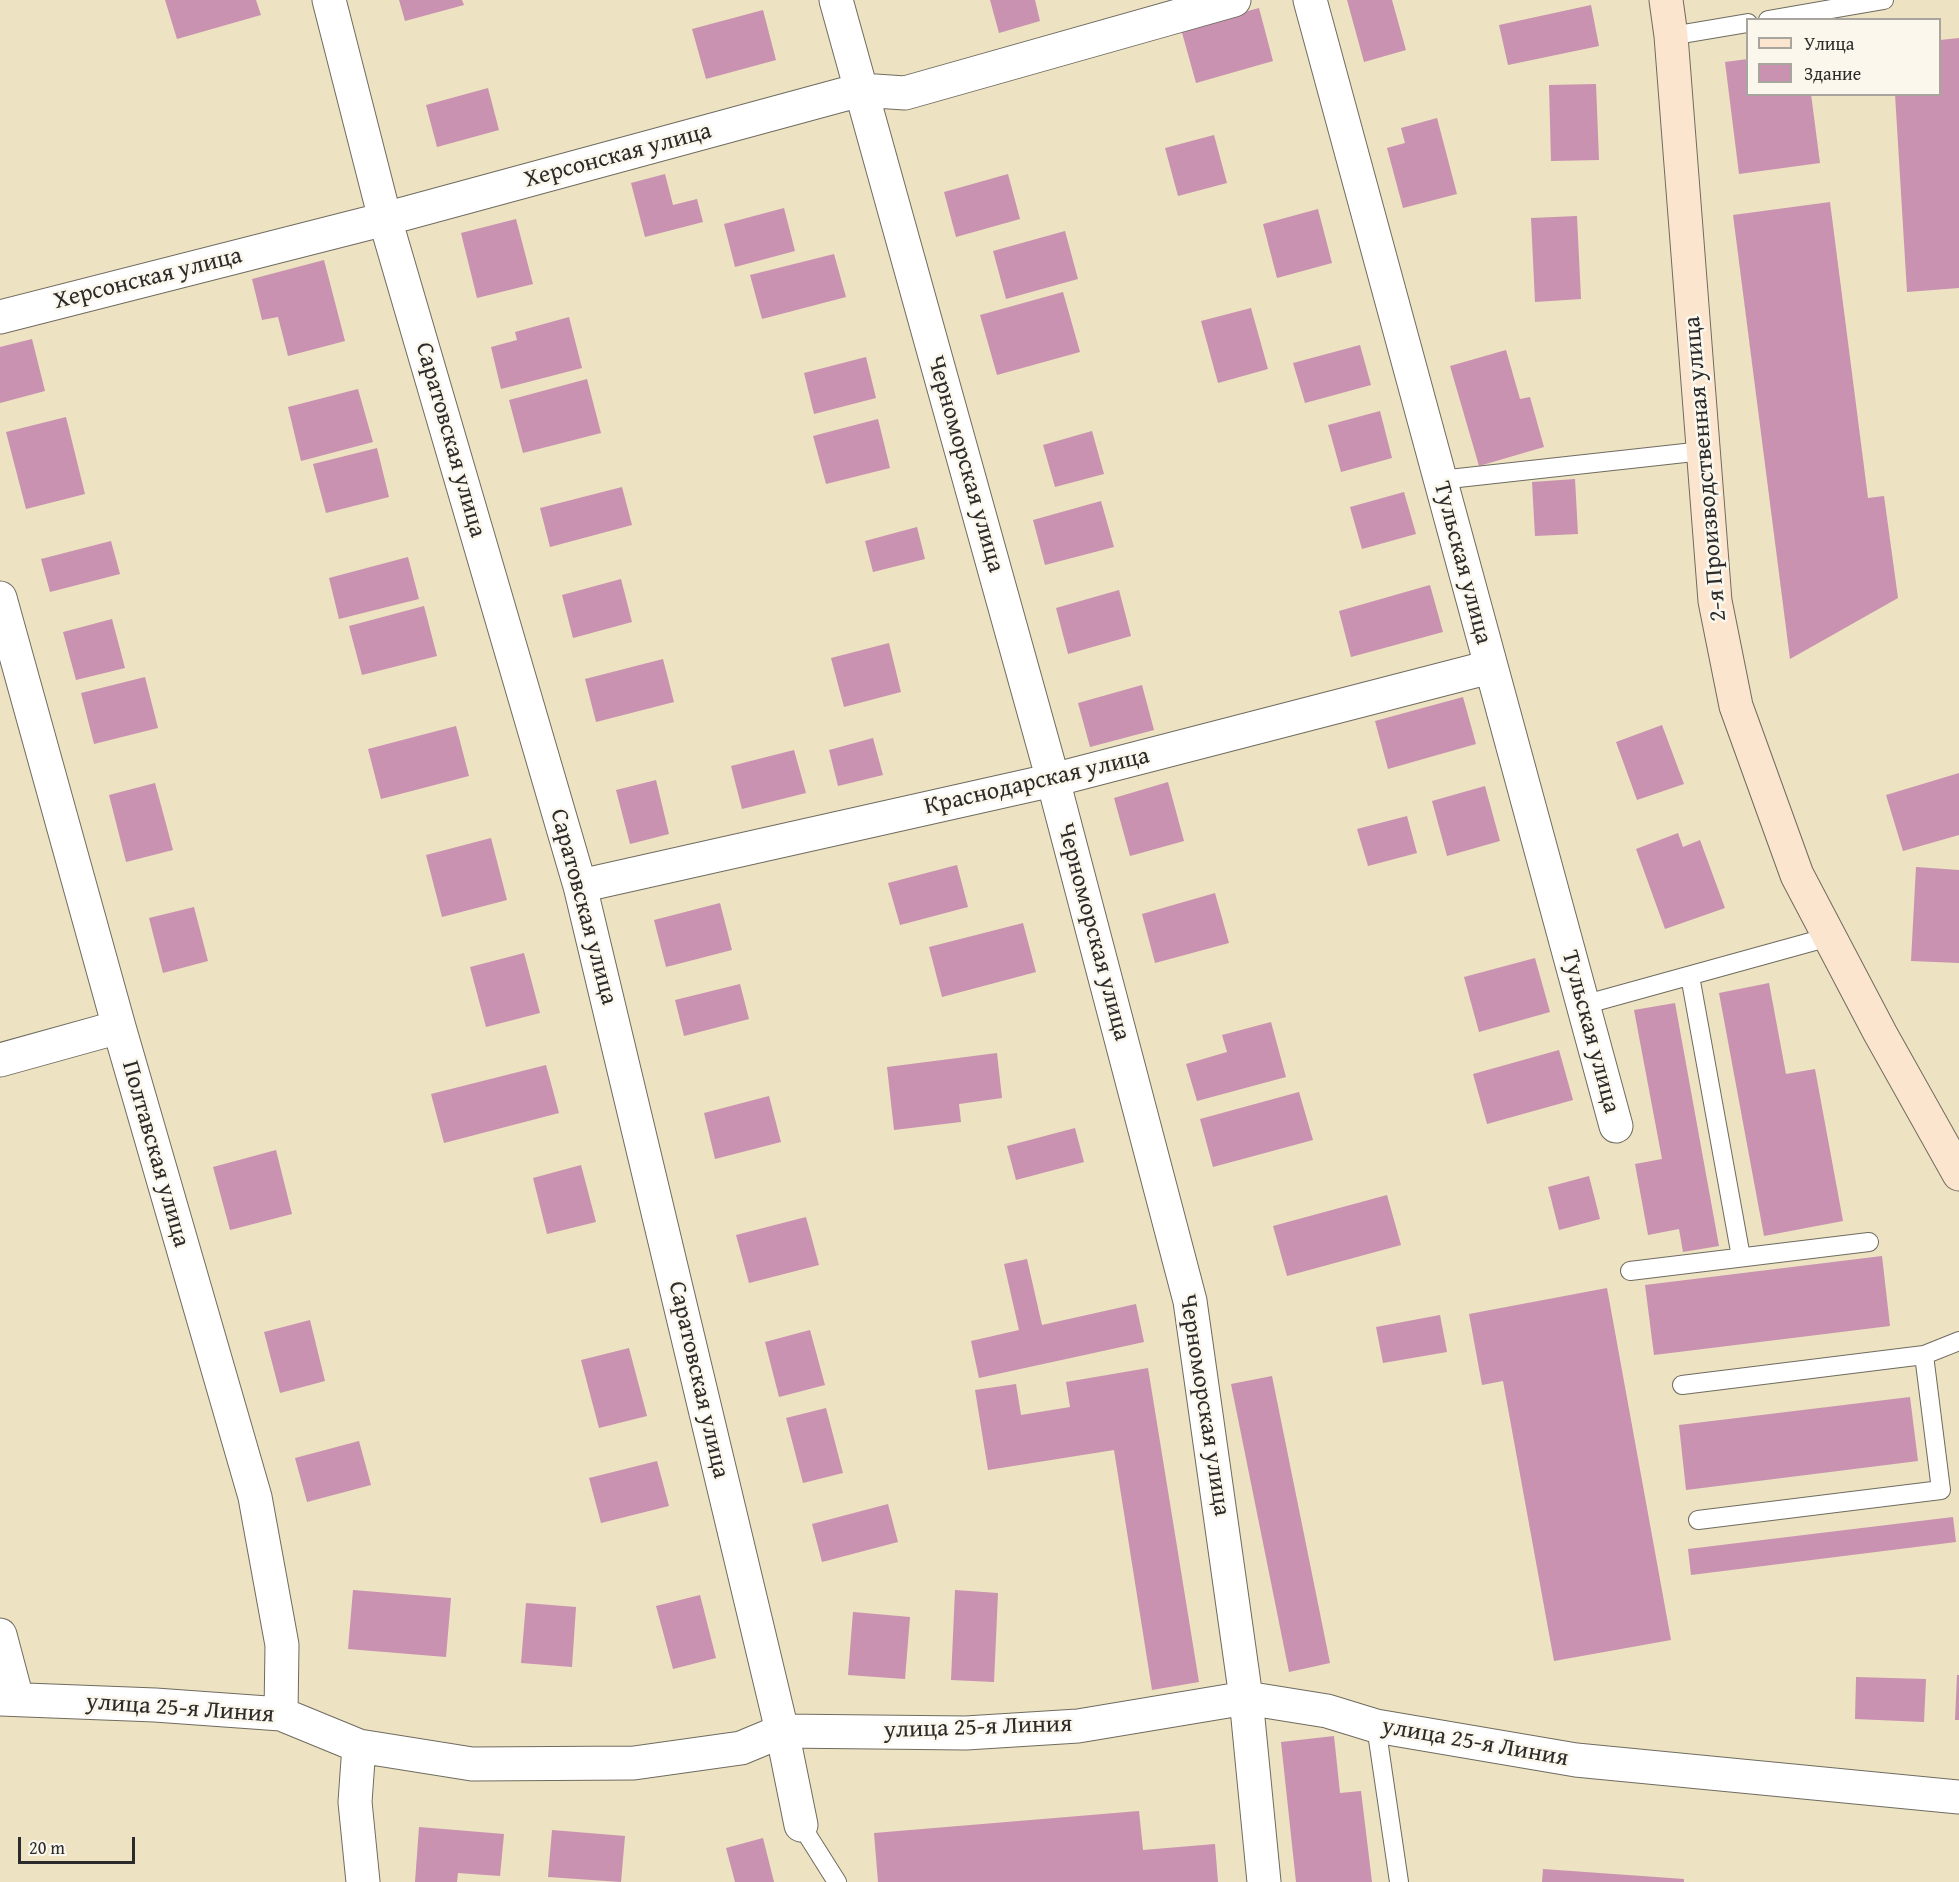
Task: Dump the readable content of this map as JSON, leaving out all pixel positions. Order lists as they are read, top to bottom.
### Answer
{
  "streets": {
    "street": [
      "Херсонская улица",
      "Саратовская улица",
      "Черноморская улица",
      "2-я Производственная улица",
      "Тульская улица",
      "Краснодарская улица",
      "Полтавская улица",
      "улица 25-я Линия"
    ]
  },
  "crossings": [
    ["Херсонская улица", "Саратовская улица"],
    ["Херсонская улица", "Черноморская улица"],
    ["Саратовская улица", "Краснодарская улица"],
    ["Саратовская улица", "улица 25-я Линия"],
    ["Черноморская улица", "Краснодарская улица"],
    ["Черноморская улица", "улица 25-я Линия"],
    ["Тульская улица", "Краснодарская улица"],
    ["Полтавская улица", "улица 25-я Линия"]
  ],
  "legend": ["Улица", "Здание"],
  "scale_bar": "20 m"
}
